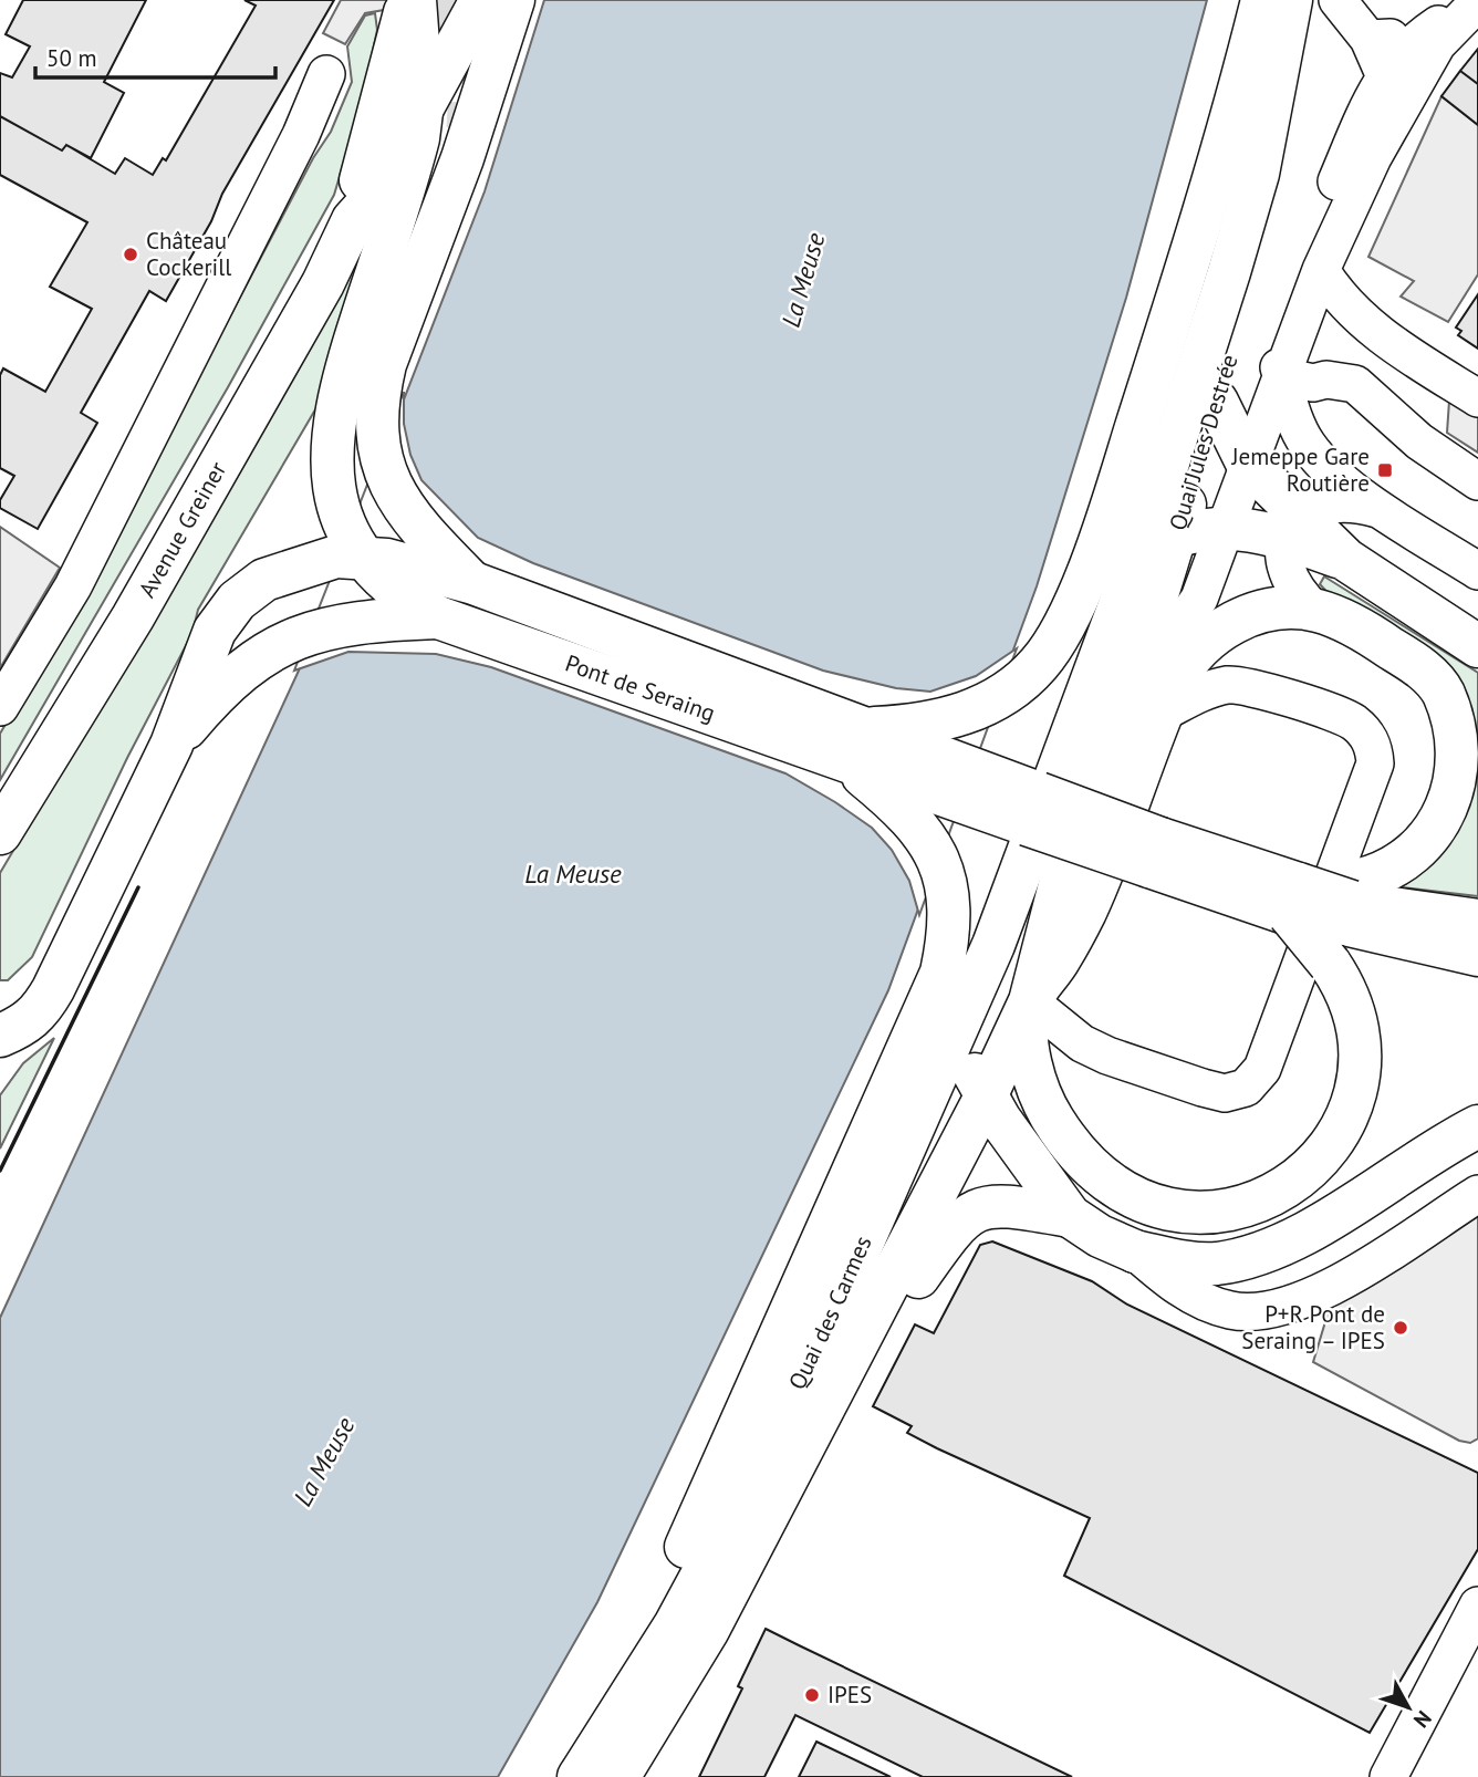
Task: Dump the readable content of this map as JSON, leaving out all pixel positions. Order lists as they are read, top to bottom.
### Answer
{
  "streets": {
    "main road": [
      "Quai Jules Destrée",
      "Avenue Greiner",
      "Pont de Seraing",
      "Quai des Carmes"
    ]
  },
  "crossings": [
    ["Quai Jules Destrée", "Quai des Carmes"]
  ],
  "water": ["La Meuse"],
  "places": {
    "other": ["Château Cockerill", "P+R Pont de Seraing – IPES", "IPES"],
    "transit": ["Jemeppe Gare Routière"]
  },
  "scale_bar": "50 m",
  "north": "bottom right"
}
